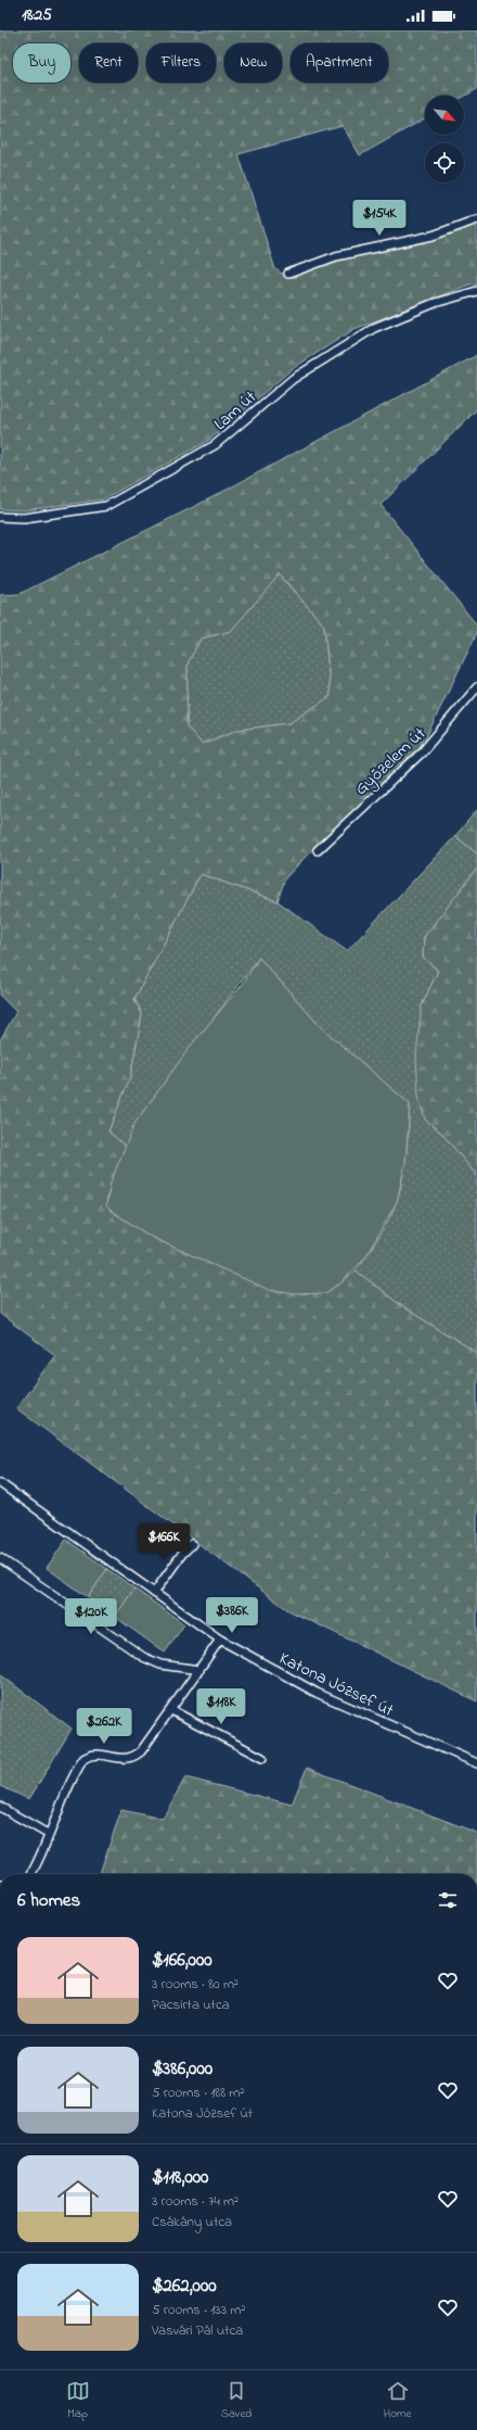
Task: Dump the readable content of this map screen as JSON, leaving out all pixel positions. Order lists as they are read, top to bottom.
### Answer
{
  "streets": {
    "street": ["Lam út", "Győzelem út", "Katona József út"]
  },
  "north": "bottom right",
  "page": {
    "status": "18:25",
    "chip": [
      "Buy",
      "Rent",
      "Filters",
      "New",
      "Apartment"
    ],
    "price": [
      "$154K",
      "$166K",
      "$386K",
      "$120K",
      "$118K",
      "$262K"
    ],
    "heading": "6 homes",
    "list": [
      {
        "name": "$166,000",
        "note": "3 rooms · 80 m² · Pacsirta utca"
      },
      {
        "name": "$386,000",
        "note": "5 rooms · 188 m² · Katona József út"
      },
      {
        "name": "$118,000",
        "note": "3 rooms · 74 m² · Csákány utca"
      },
      {
        "name": "$262,000",
        "note": "5 rooms · 133 m² · Vasvári Pál utca"
      }
    ],
    "tabs": ["Map", "Saved", "Home"]
  }
}
